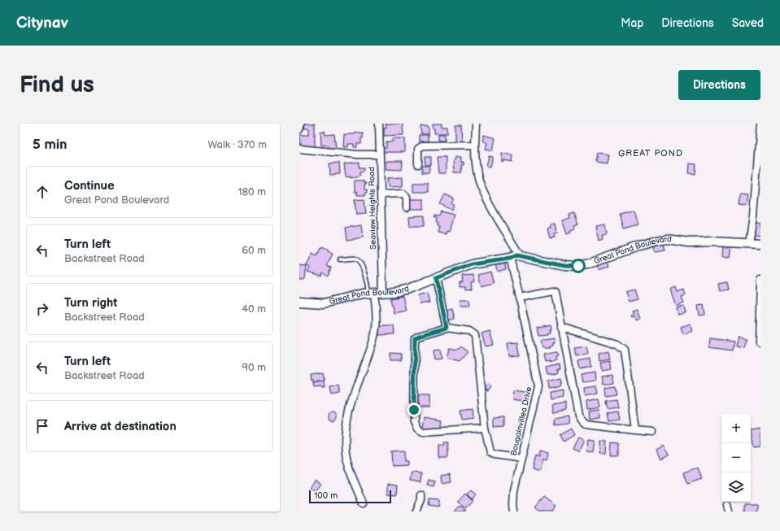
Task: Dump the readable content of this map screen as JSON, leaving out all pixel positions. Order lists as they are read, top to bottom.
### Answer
{
  "streets": {
    "street": ["Seaview Heights Road", "Great Pond Boulevard", "Bougainvillea Drive"]
  },
  "crossings": [
    ["Seaview Heights Road", "Great Pond Boulevard"],
    ["Great Pond Boulevard", "Bougainvillea Drive"]
  ],
  "districts": ["GREAT POND"],
  "scale_bar": "100 m",
  "page": {
    "header": "Citynav",
    "nav": ["Map", "Directions", "Saved"],
    "buttons": "Directions",
    "title": "Find us",
    "heading": ["5 min", "Walk · 370 m"],
    "list": [
      ["Continue", "Great Pond Boulevard", "180 m"],
      ["Turn left", "Backstreet Road", "60 m"],
      ["Turn right", "Backstreet Road", "40 m"],
      ["Turn left", "Backstreet Road", "90 m"],
      "Arrive at destination"
    ],
    "map_buttons": ["+", "−"],
    "scale": "100 m"
  }
}
